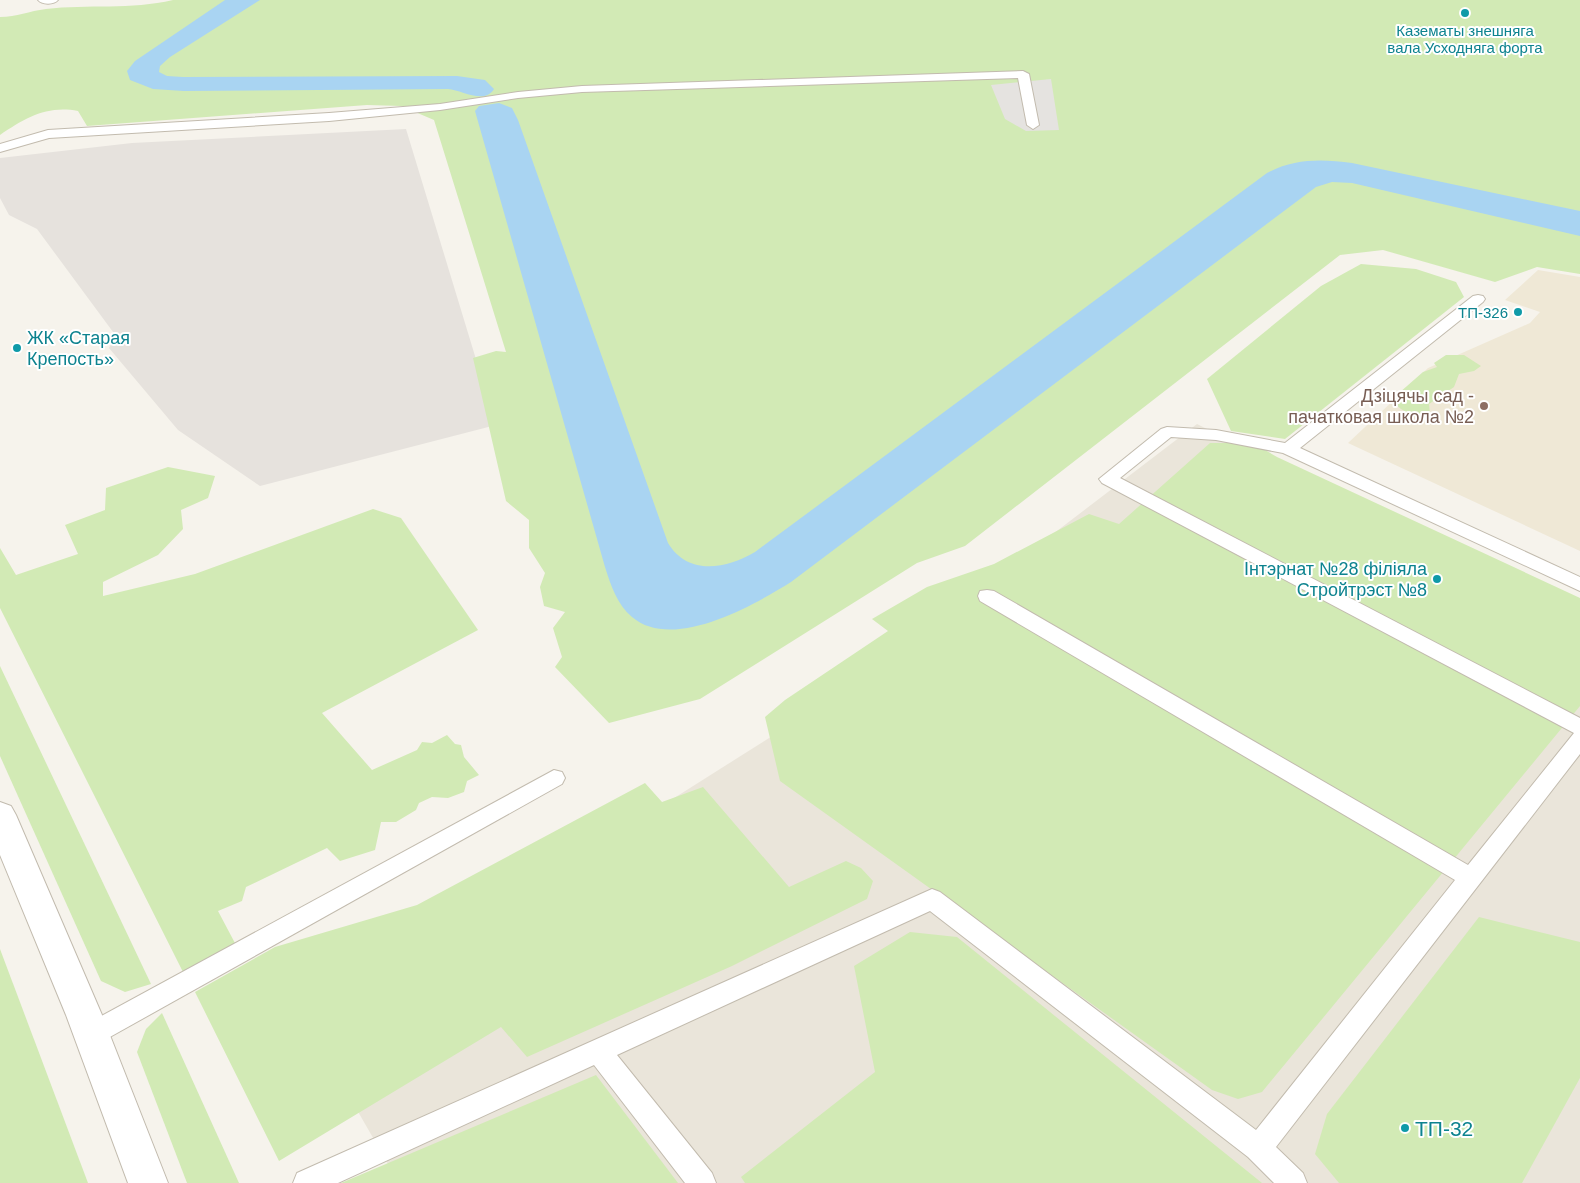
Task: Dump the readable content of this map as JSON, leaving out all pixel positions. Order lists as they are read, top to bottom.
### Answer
{
  "places": [
    "Казематы знешняга вала Усходняга форта",
    "ТП-326",
    "ЖК «Старая Крепость»",
    "Дзіцячы сад - пачатковая школа №2",
    "Інтэрнат №28 фiлiяла Стройтрэст №8",
    "ТП-32"
  ]
}
